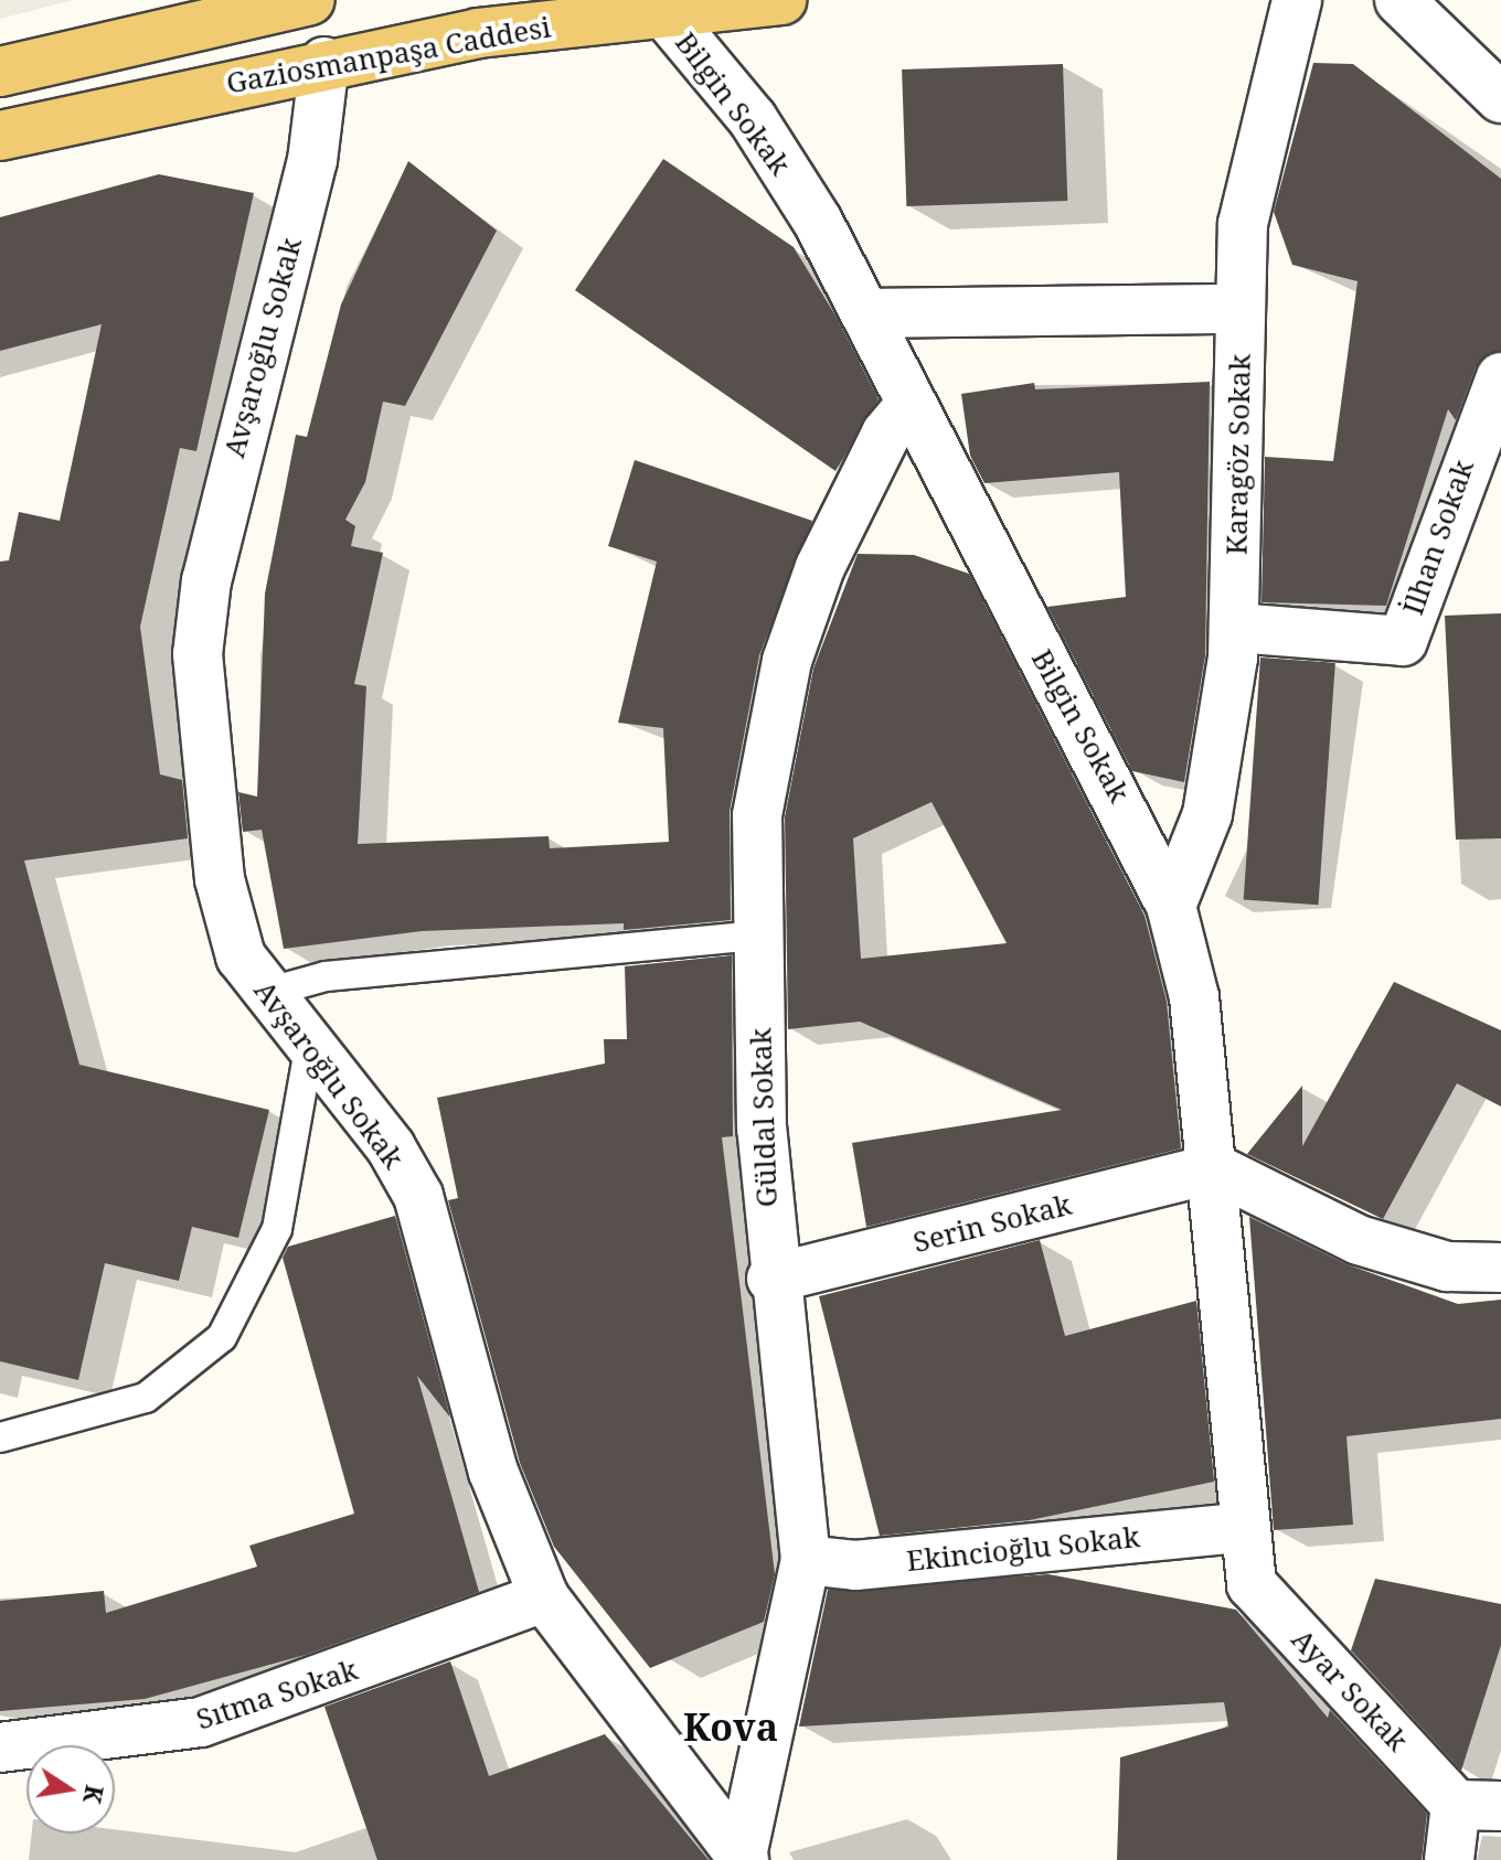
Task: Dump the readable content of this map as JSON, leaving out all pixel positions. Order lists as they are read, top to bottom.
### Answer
{
  "streets": {
    "main road": ["Gaziosmanpaşa Caddesi"],
    "street": [
      "Bilgin Sokak",
      "Avşaroğlu Sokak",
      "Karagöz Sokak",
      "İlhan Sokak",
      "Güldal Sokak",
      "Serin Sokak",
      "Ekincioğlu Sokak",
      "Ayar Sokak",
      "Sıtma Sokak"
    ]
  },
  "crossings": [
    ["Gaziosmanpaşa Caddesi", "Bilgin Sokak"],
    ["Gaziosmanpaşa Caddesi", "Avşaroğlu Sokak"],
    ["Bilgin Sokak", "Karagöz Sokak"],
    ["Bilgin Sokak", "Güldal Sokak"],
    ["Bilgin Sokak", "Serin Sokak"],
    ["Bilgin Sokak", "Ekincioğlu Sokak"],
    ["Bilgin Sokak", "Ayar Sokak"],
    ["Avşaroğlu Sokak", "Güldal Sokak"],
    ["Avşaroğlu Sokak", "Sıtma Sokak"],
    ["Karagöz Sokak", "İlhan Sokak"],
    ["Güldal Sokak", "Serin Sokak"],
    ["Güldal Sokak", "Ekincioğlu Sokak"],
    ["Ekincioğlu Sokak", "Ayar Sokak"]
  ],
  "districts": ["Kova"],
  "north": "right"
}
